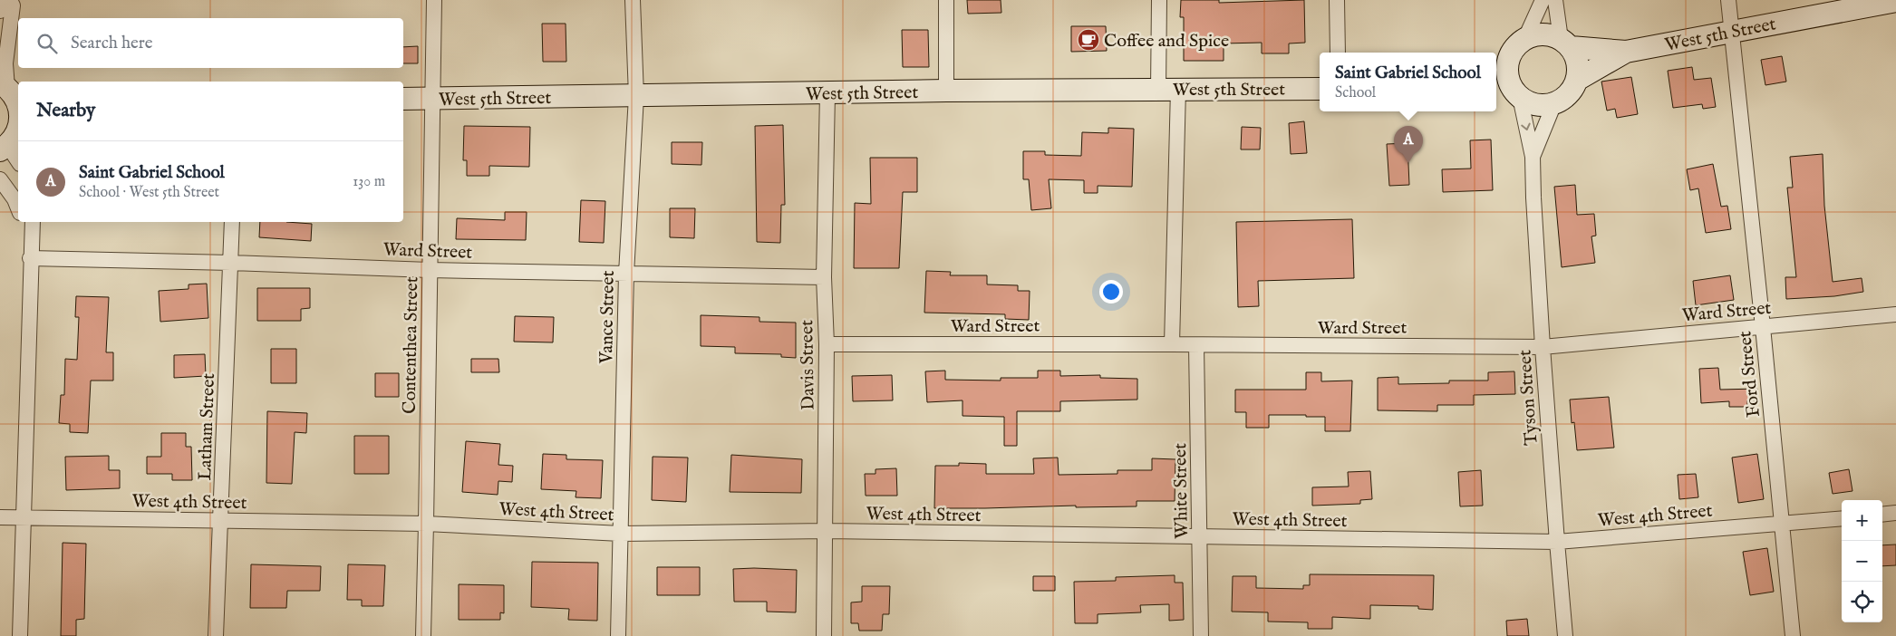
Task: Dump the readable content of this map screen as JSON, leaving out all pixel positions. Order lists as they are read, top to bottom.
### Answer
{
  "streets": {
    "main road": ["West 5th Street"],
    "street": [
      "Ward Street",
      "Vance Street",
      "Contenthea Street",
      "Davis Street",
      "Ford Street",
      "Tyson Street",
      "Latham Street",
      "White Street",
      "West 4th Street"
    ]
  },
  "crossings": [
    ["West 5th Street", "Vance Street"],
    ["West 5th Street", "Contenthea Street"],
    ["West 5th Street", "Davis Street"],
    ["West 5th Street", "Ford Street"],
    ["West 5th Street", "Tyson Street"],
    ["Ward Street", "Vance Street"],
    ["Ward Street", "Contenthea Street"],
    ["Ward Street", "Davis Street"],
    ["Ward Street", "Ford Street"],
    ["Ward Street", "Tyson Street"],
    ["Ward Street", "Latham Street"],
    ["Ward Street", "White Street"],
    ["Vance Street", "West 4th Street"],
    ["Contenthea Street", "West 4th Street"],
    ["Davis Street", "West 4th Street"],
    ["Ford Street", "West 4th Street"],
    ["Tyson Street", "West 4th Street"],
    ["Latham Street", "West 4th Street"],
    ["White Street", "West 4th Street"]
  ],
  "places": {
    "cafe": ["Coffee and Spice"]
  },
  "page": {
    "search": "Search here",
    "popup": ["Saint Gabriel School", "School"],
    "heading": "Nearby",
    "pins": "A",
    "list": [
      {
        "mark": "A",
        "name": "Saint Gabriel School",
        "note": "School · West 5th Street",
        "value": "130 m"
      }
    ],
    "map_buttons": ["+", "−"]
  }
}
